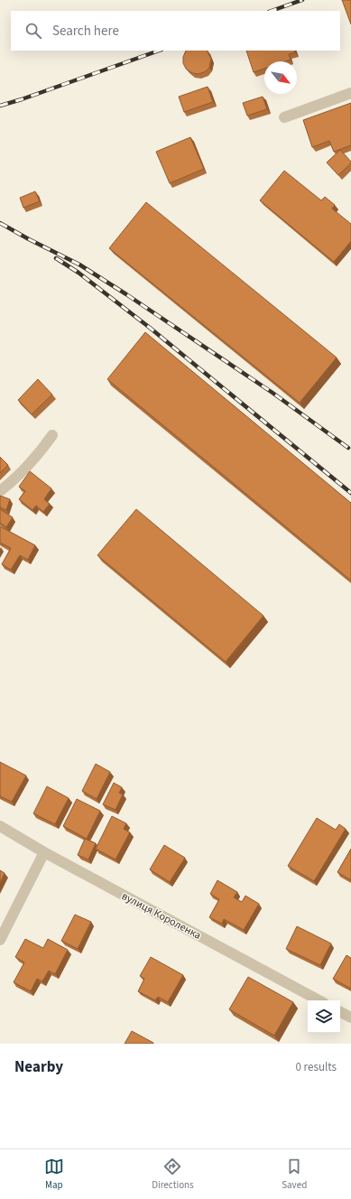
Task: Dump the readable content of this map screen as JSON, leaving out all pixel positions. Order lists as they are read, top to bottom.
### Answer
{
  "streets": {
    "street": ["вулиця Короленка"]
  },
  "north": "bottom right",
  "page": {
    "search": "Search here",
    "heading": ["Nearby", "0 results"],
    "nav": ["Map", "Directions", "Saved"]
  }
}
